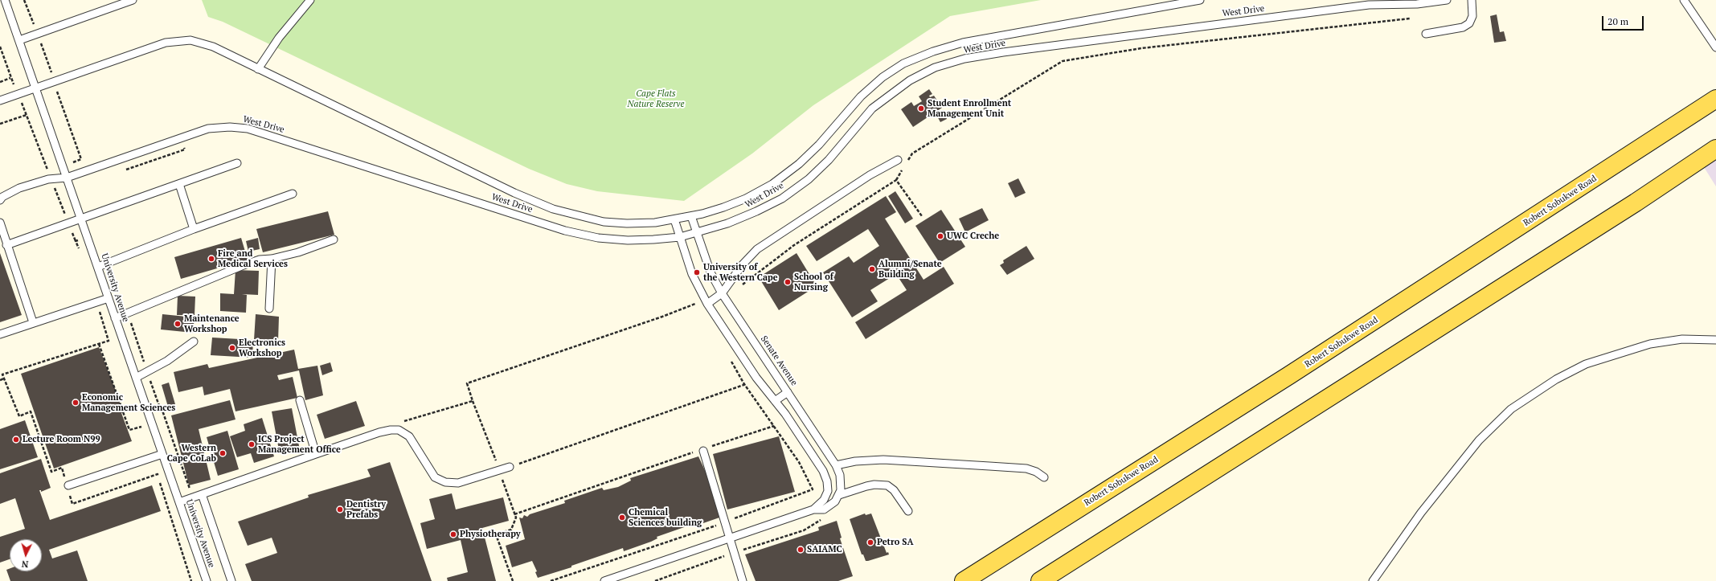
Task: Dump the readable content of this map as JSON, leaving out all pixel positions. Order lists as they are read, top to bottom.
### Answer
{
  "streets": {
    "main road": ["Robert Sobukwe Road"],
    "lane": ["West Drive", "University Avenue", "Senate Avenue"]
  },
  "crossings": [
    ["West Drive", "University Avenue"],
    ["West Drive", "Senate Avenue"]
  ],
  "parks": ["Cape Flats Nature Reserve"],
  "places": [
    "Student Enrollment Management Unit",
    "UWC Creche",
    "Fire and Medical Services",
    "Alumni/Senate Building",
    "University of the Western Cape",
    "School of Nursing",
    "Maintenance Workshop",
    "Electronics Workshop",
    "Economic Management Sciences",
    "Lecture Room N99",
    "ICS Project Management Office",
    "Western Cape CoLab",
    "Dentistry Prefabs",
    "Chemical Sciences building",
    "Physiotherapy",
    "Petro SA",
    "SAIAMC"
  ],
  "scale_bar": "20 m",
  "north": "bottom"
}
